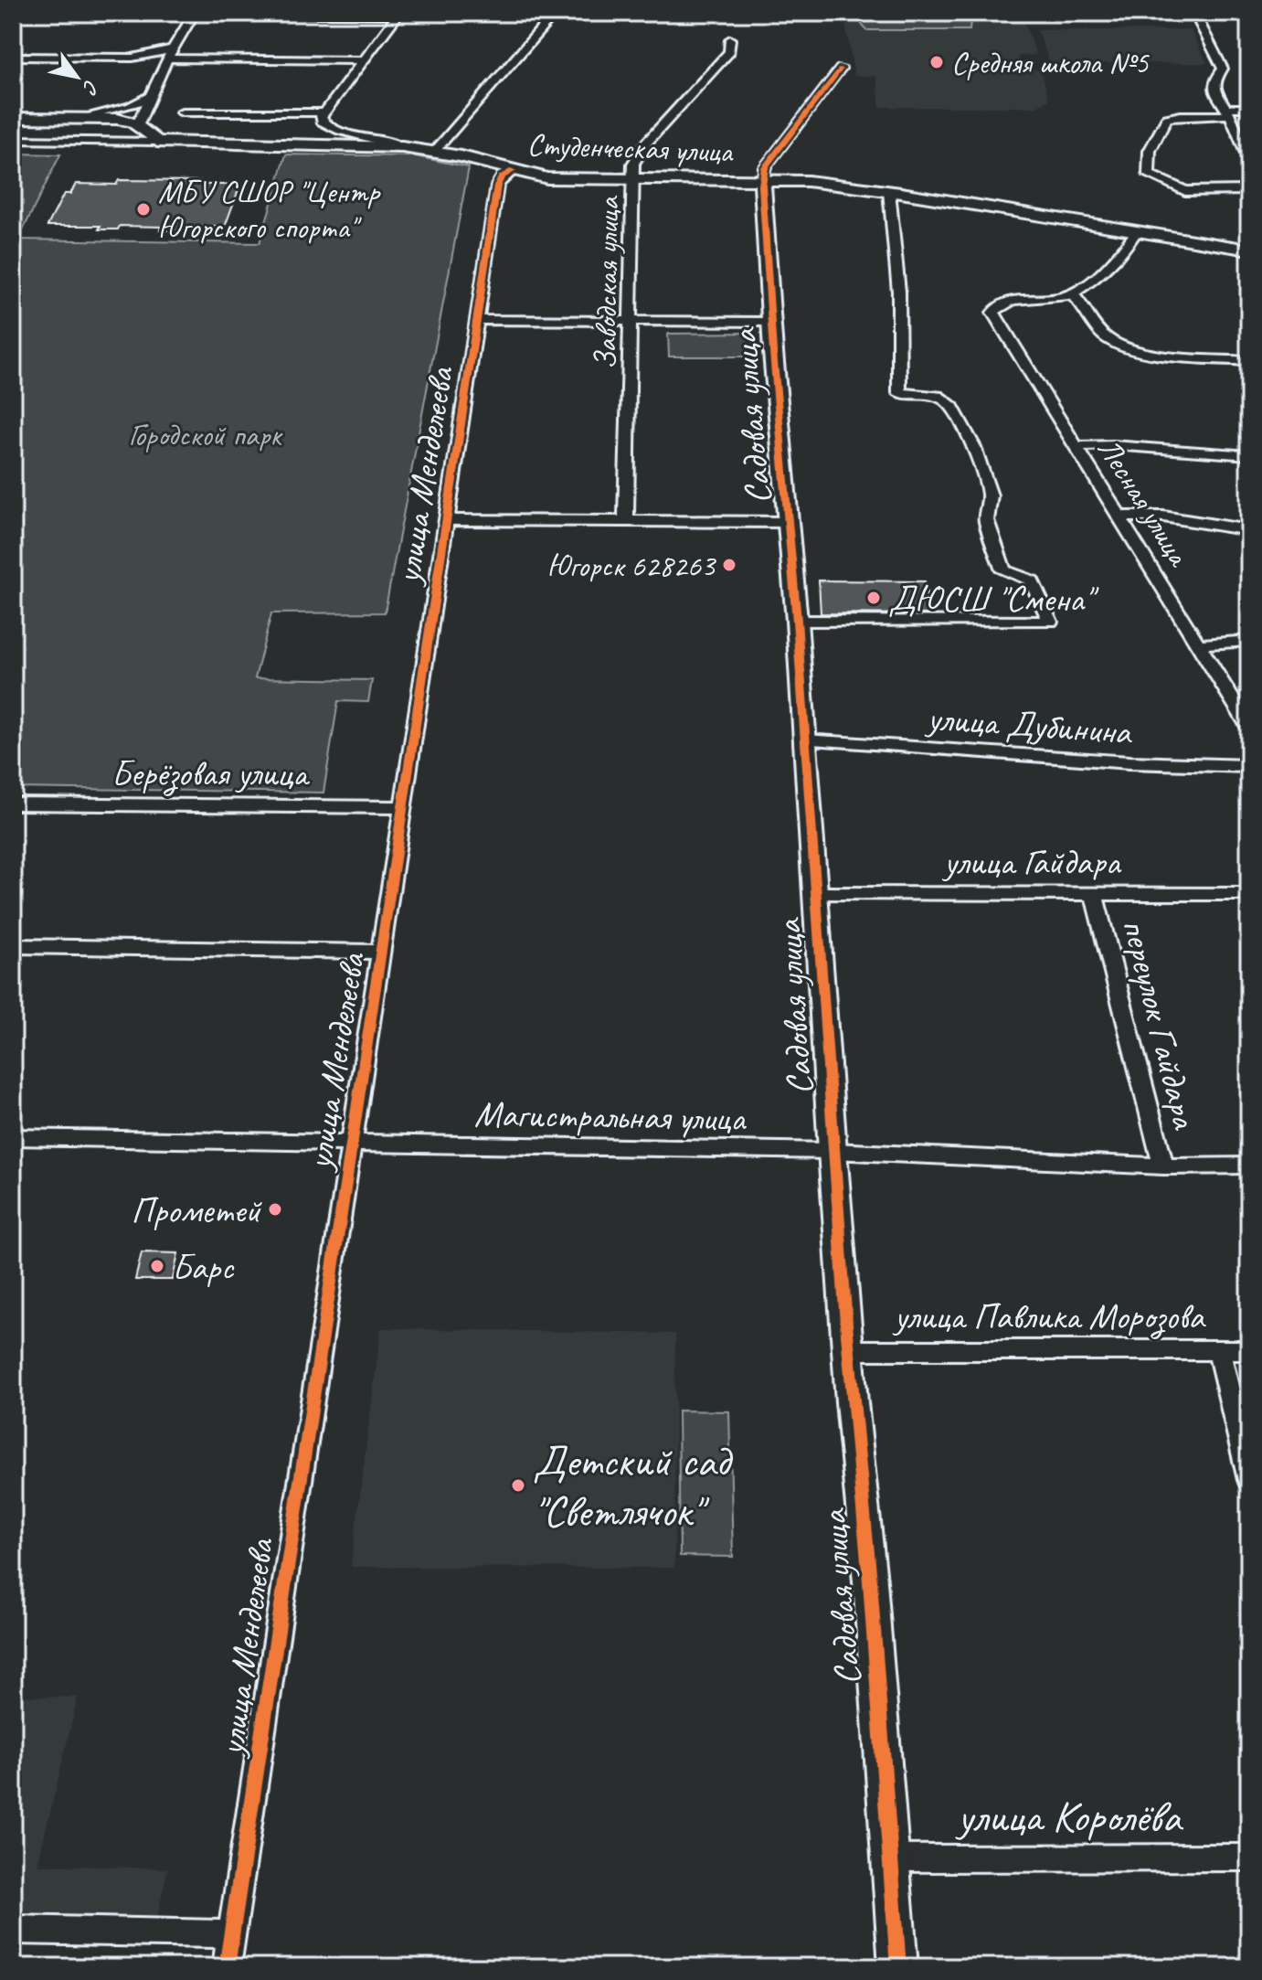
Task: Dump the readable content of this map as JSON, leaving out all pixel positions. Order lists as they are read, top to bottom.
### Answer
{
  "streets": {
    "street": [
      "Студенческая улица",
      "Заводская улица",
      "Садовая улица",
      "улица Менделеева",
      "Лесная улица",
      "улица Дубинина",
      "Берёзовая улица",
      "улица Гайдара",
      "переулок Гайдара",
      "Магистральная улица",
      "улица Павлика Морозова",
      "улица Королёва"
    ]
  },
  "crossings": [
    ["Студенческая улица", "Заводская улица"],
    ["Студенческая улица", "Садовая улица"],
    ["Студенческая улица", "улица Менделеева"],
    ["Садовая улица", "улица Дубинина"],
    ["Садовая улица", "улица Гайдара"],
    ["Садовая улица", "Магистральная улица"],
    ["Садовая улица", "улица Павлика Морозова"],
    ["Садовая улица", "улица Королёва"],
    ["улица Менделеева", "Берёзовая улица"],
    ["улица Менделеева", "Магистральная улица"],
    ["улица Гайдара", "переулок Гайдара"],
    ["переулок Гайдара", "Магистральная улица"]
  ],
  "parks": ["Городской парк"],
  "places": [
    "Средняя школа №5",
    "МБУ СШОР \"Центр Югорского спорта\"",
    "Югорск 628263",
    "ДЮСШ \"Смена\"",
    "Прометей",
    "Барс",
    "Детский сад \"Светлячок\""
  ],
  "north": "bottom right"
}
